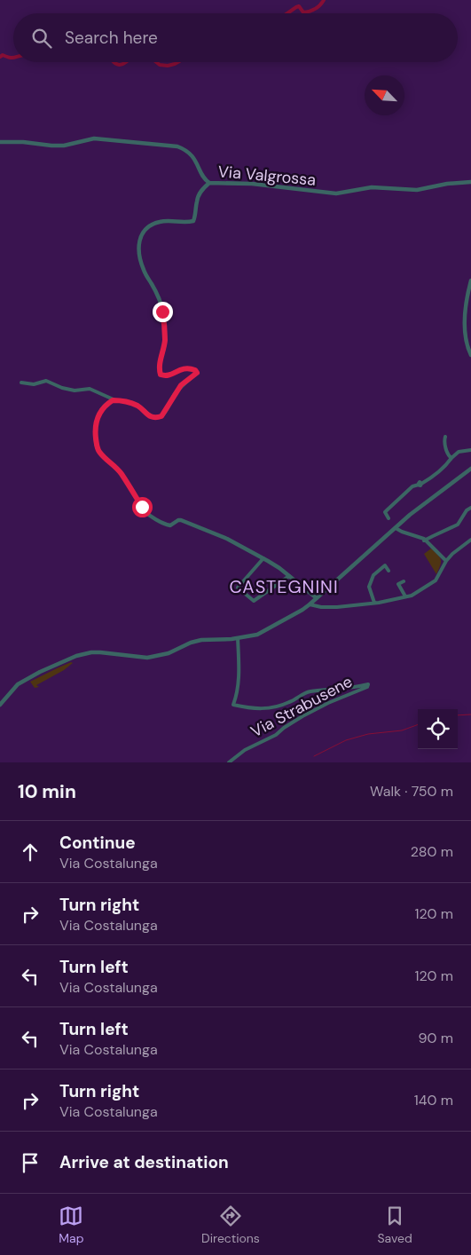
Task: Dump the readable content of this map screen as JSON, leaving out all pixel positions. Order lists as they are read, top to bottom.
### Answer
{
  "streets": {
    "street": ["Via Valgrossa", "Via Strabusene"]
  },
  "districts": ["CASTEGNINI"],
  "north": "top left",
  "page": {
    "search": "Search here",
    "heading": ["10 min", "Walk · 750 m"],
    "list": [
      ["Continue", "Via Costalunga", "280 m"],
      ["Turn right", "Via Costalunga", "120 m"],
      ["Turn left", "Via Costalunga", "120 m"],
      ["Turn left", "Via Costalunga", "90 m"],
      ["Turn right", "Via Costalunga", "140 m"],
      "Arrive at destination"
    ],
    "nav": ["Map", "Directions", "Saved"]
  }
}
